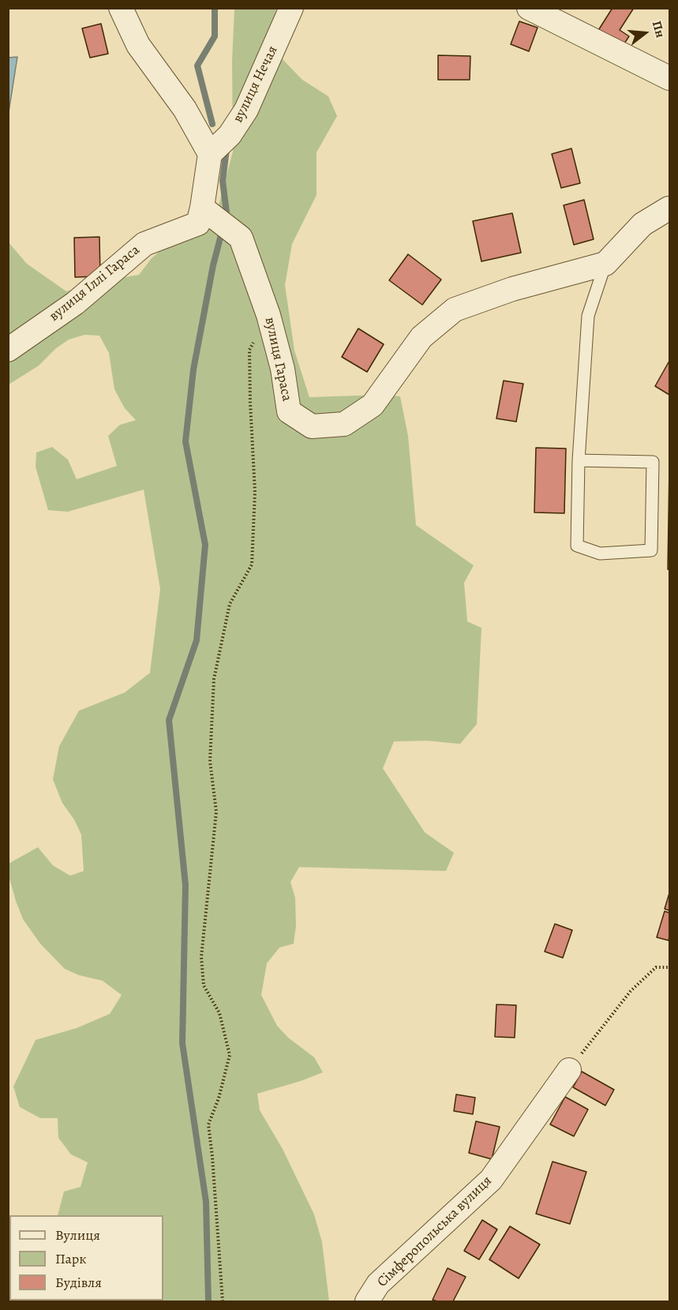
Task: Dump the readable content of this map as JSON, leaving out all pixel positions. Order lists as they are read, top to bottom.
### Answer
{
  "streets": {
    "street": [
      "вулиця Нечая",
      "вулиця Іллі Гараса",
      "вулиця Гараса",
      "Сімферопольська вулиця"
    ]
  },
  "crossings": [
    ["вулиця Іллі Гараса", "вулиця Гараса"]
  ],
  "legend": ["Вулиця", "Парк", "Будівля"],
  "north": "right"
}
